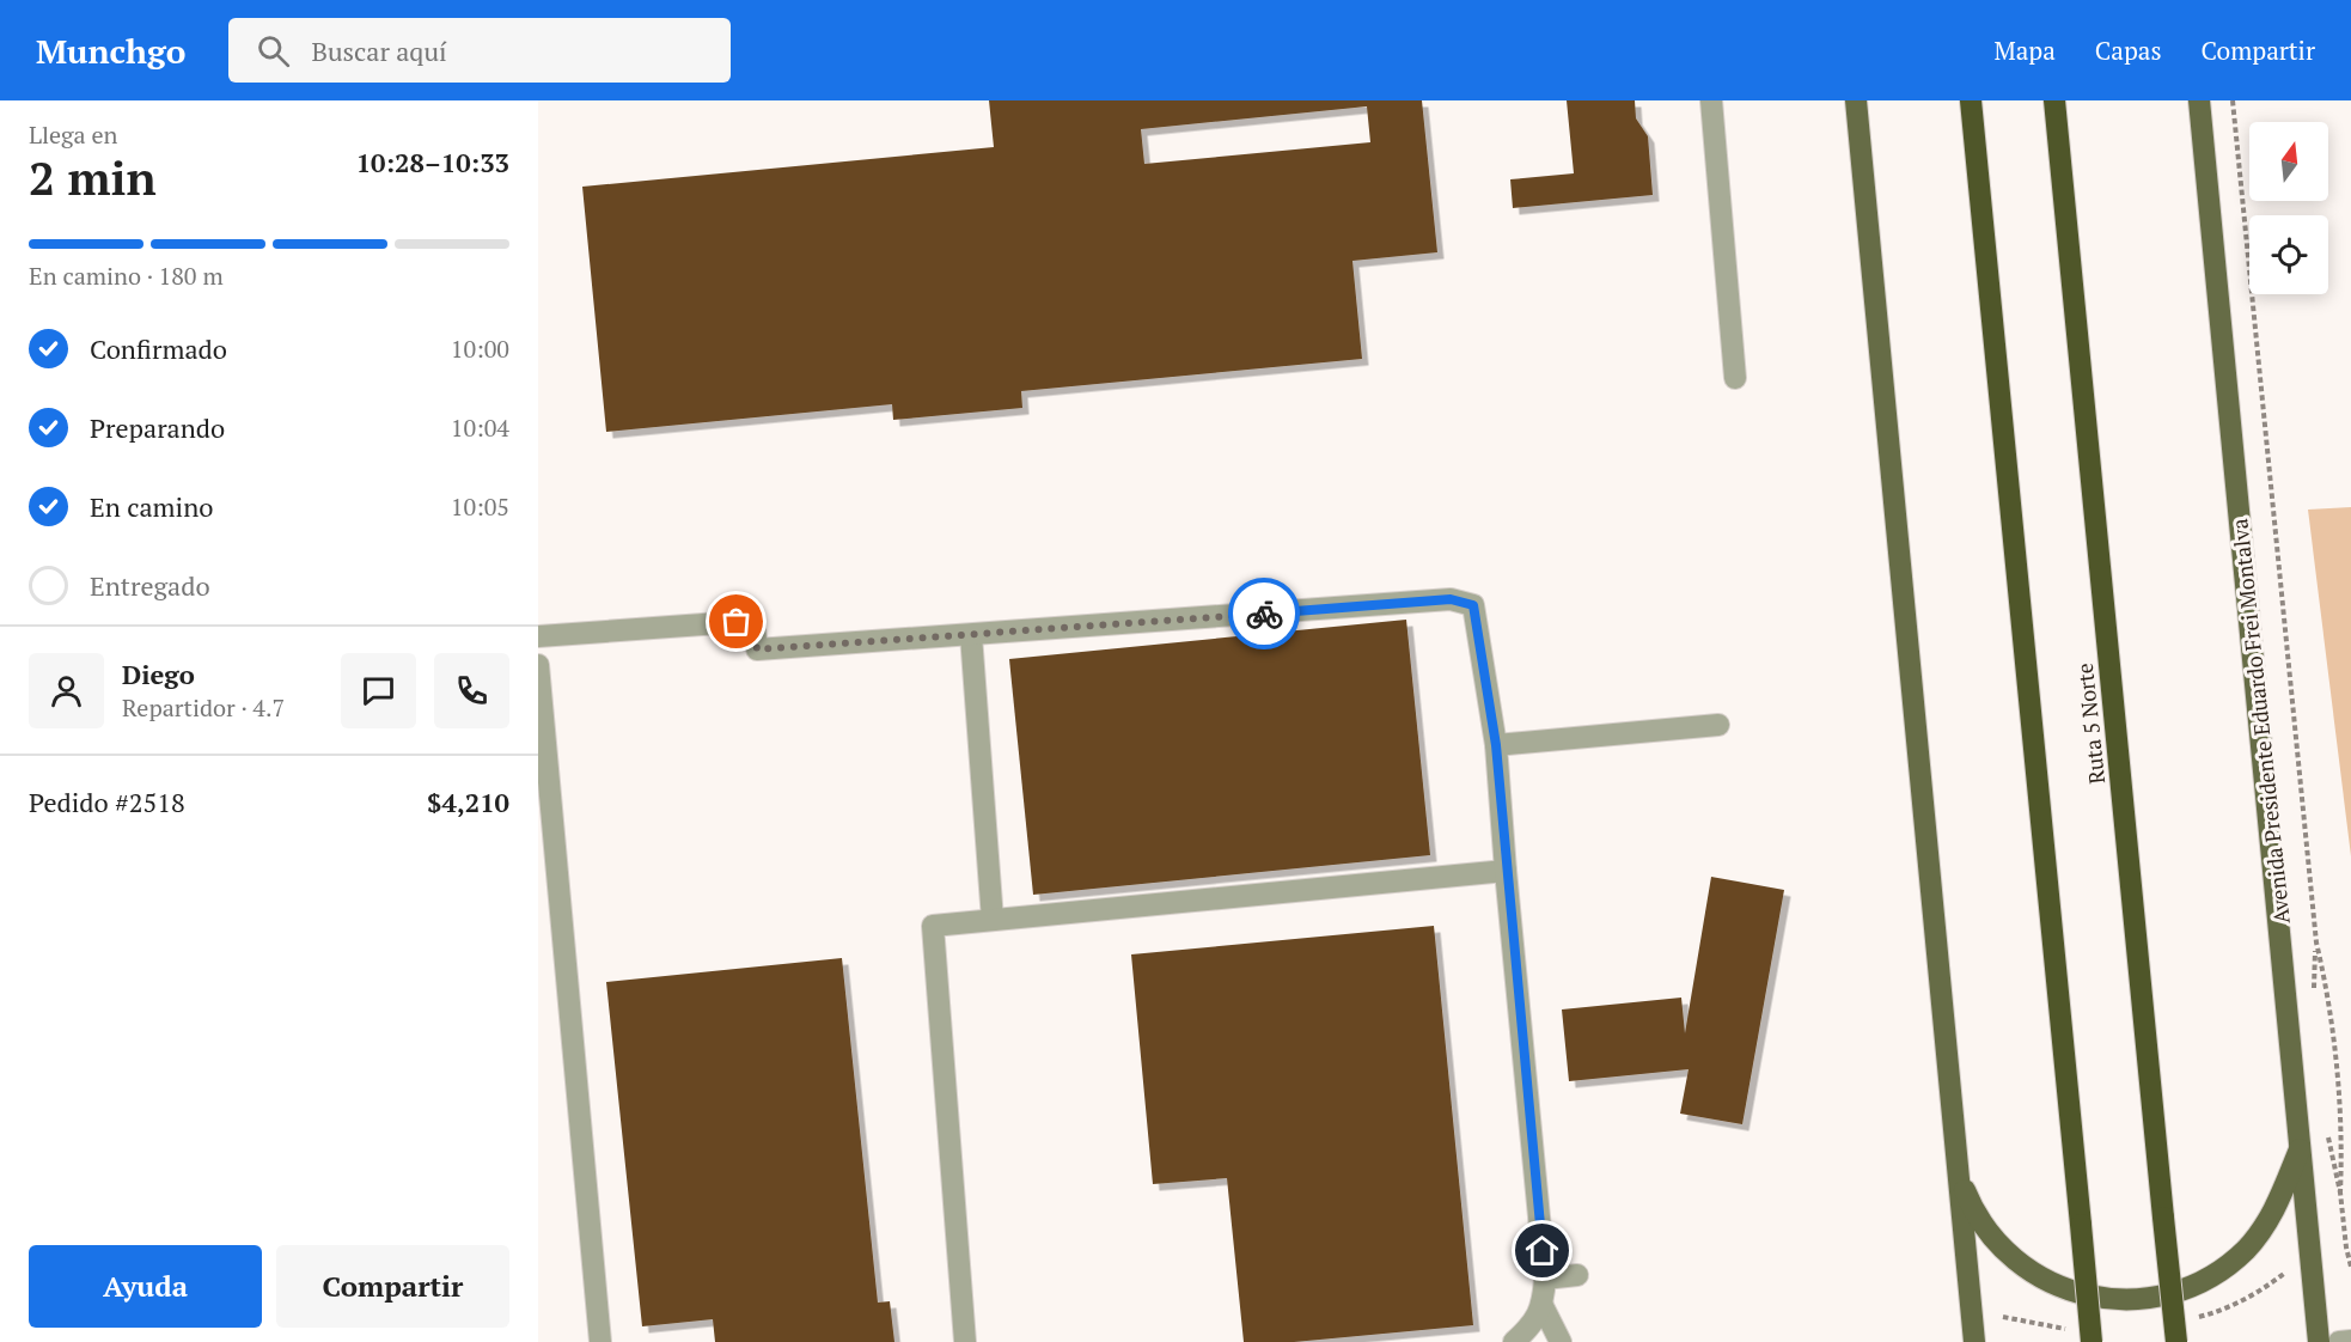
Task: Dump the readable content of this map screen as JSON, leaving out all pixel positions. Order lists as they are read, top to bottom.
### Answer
{
  "streets": {
    "highway": ["Ruta 5 Norte"],
    "main road": ["Avenida Presidente Eduardo Frei Montalva"]
  },
  "north": "top",
  "page": {
    "header": "Munchgo",
    "search": "Buscar aquí",
    "nav": ["Mapa", "Capas", "Compartir"],
    "heading": ["2 min", "Llega en", "10:28–10:33"],
    "panel": [
      "Diego",
      "Repartidor · 4.7",
      "Pedido #2518",
      "$4,210"
    ],
    "bar": "En camino · 180 m",
    "list": [
      ["Confirmado", "10:00"],
      ["Preparando", "10:04"],
      ["En camino", "10:05"],
      "Entregado"
    ],
    "buttons": ["Ayuda", "Compartir"]
  }
}
